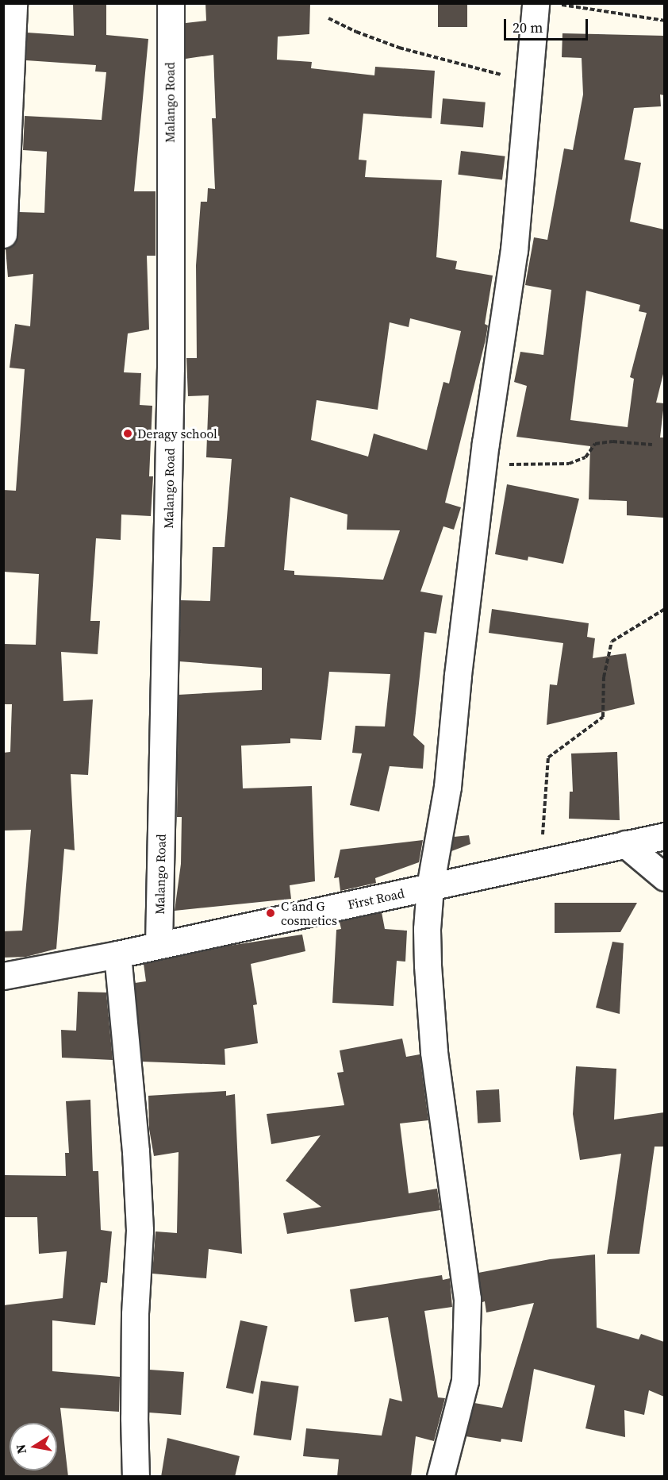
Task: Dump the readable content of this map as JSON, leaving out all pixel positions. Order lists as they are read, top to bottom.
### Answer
{
  "streets": {
    "street": ["Malango Road", "First Road"]
  },
  "crossings": [
    ["Malango Road", "First Road"]
  ],
  "places": ["Deragy school", "C and G cosmetics"],
  "scale_bar": "20 m",
  "north": "left"
}
